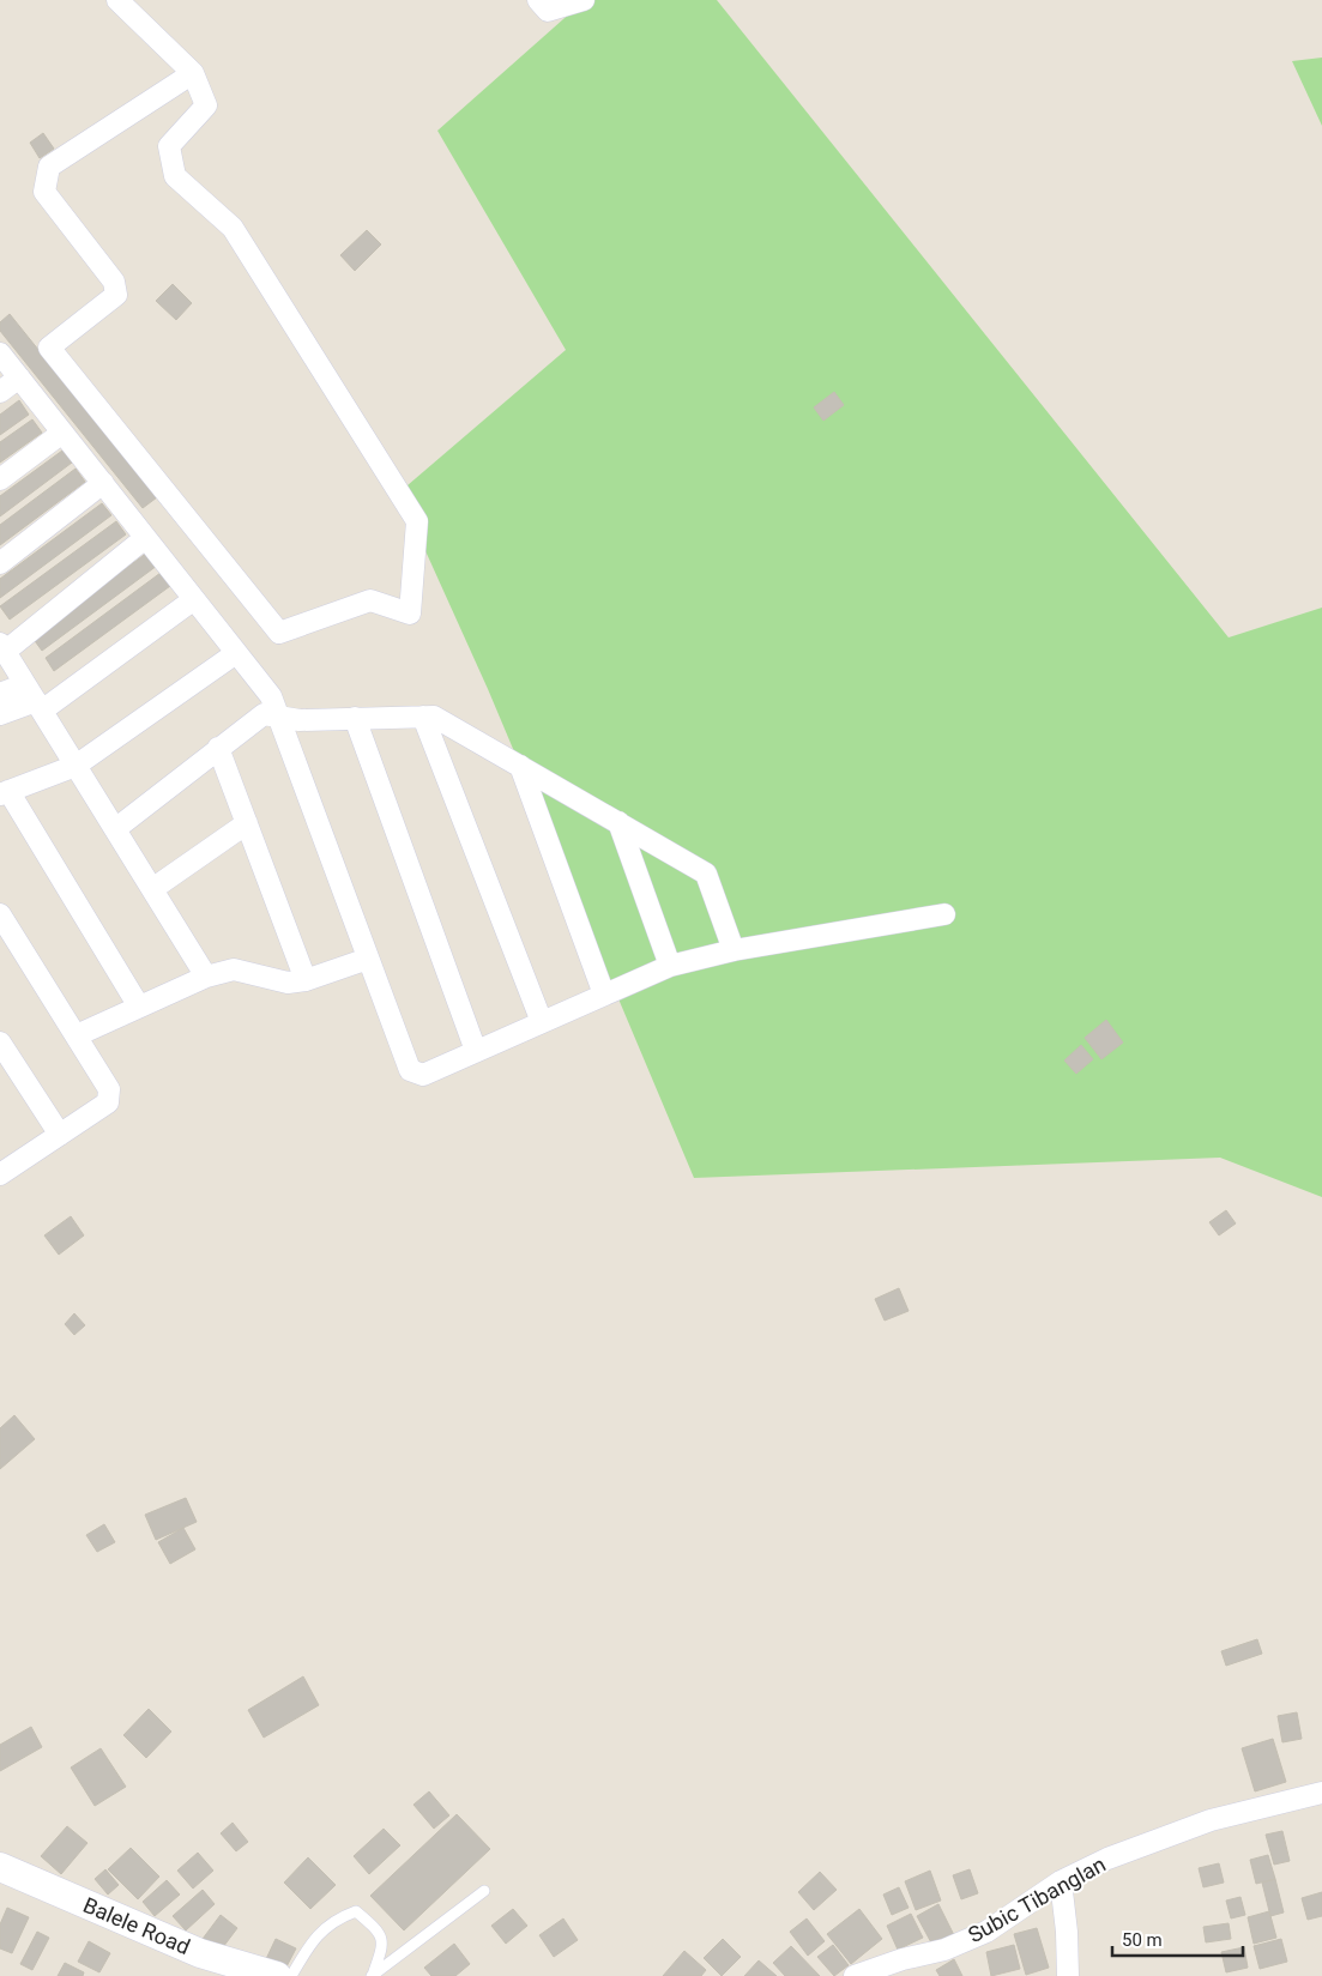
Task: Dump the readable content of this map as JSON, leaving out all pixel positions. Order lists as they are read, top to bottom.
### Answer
{
  "streets": {
    "street": ["Subic Tibanglan", "Balele Road"]
  },
  "scale_bar": "50 m"
}
